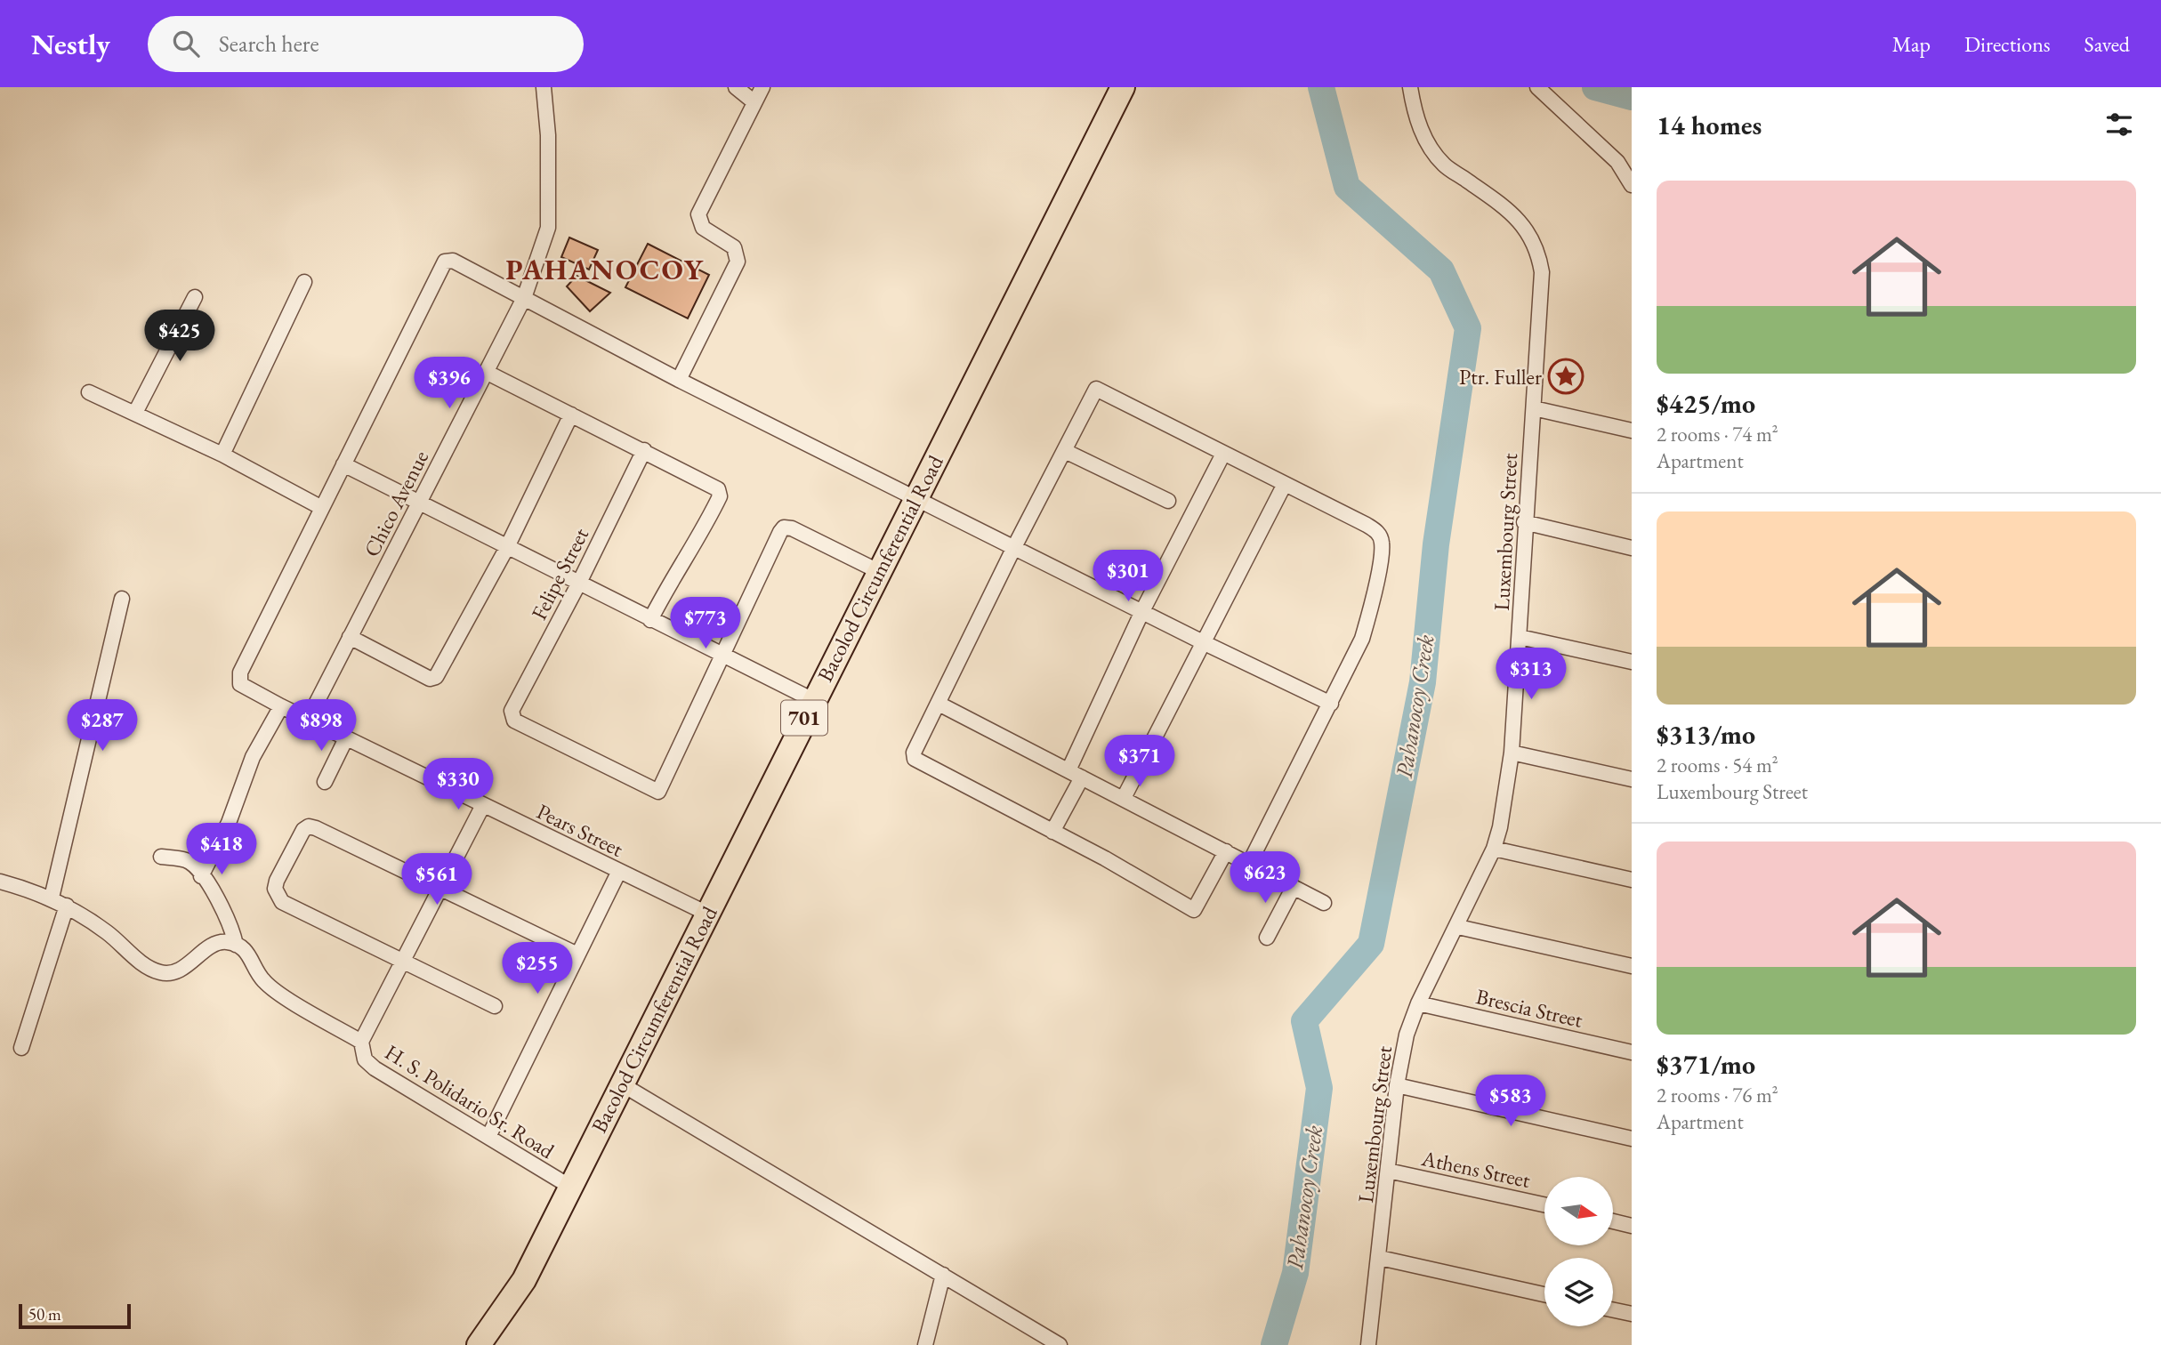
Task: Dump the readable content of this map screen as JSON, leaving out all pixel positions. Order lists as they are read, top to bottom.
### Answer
{
  "streets": {
    "main road": ["Bacolod Circumferential Road", "701"],
    "street": [
      "Chico Avenue",
      "Luxembourg Street",
      "Felipe Street",
      "Pears Street",
      "Brescia Street",
      "H. S. Polidario Sr. Road",
      "Athens Street"
    ]
  },
  "crossings": [
    ["Chico Avenue", "Pears Street"],
    ["Luxembourg Street", "Brescia Street"],
    ["Luxembourg Street", "Athens Street"],
    ["Bacolod Circumferential Road", "Pears Street"],
    ["Bacolod Circumferential Road", "H. S. Polidario Sr. Road"]
  ],
  "districts": ["PAHANOCOY"],
  "water": ["Pahanocoy Creek"],
  "places": {
    "place": ["Ptr. Fuller"]
  },
  "scale_bar": "50 m",
  "north": "right",
  "page": {
    "header": "Nestly",
    "search": "Search here",
    "nav": ["Map", "Directions", "Saved"],
    "heading": "14 homes",
    "list": [
      {
        "name": "$425/mo",
        "note": "2 rooms · 74 m² · Apartment"
      },
      {
        "name": "$313/mo",
        "note": "2 rooms · 54 m² · Luxembourg Street"
      },
      {
        "name": "$371/mo",
        "note": "2 rooms · 76 m² · Apartment"
      }
    ],
    "price": [
      "$425",
      "$396",
      "$301",
      "$773",
      "$313",
      "$287",
      "$898",
      "$371",
      "$330",
      "$418",
      "$623",
      "$561",
      "$255",
      "$583"
    ],
    "scale": "50 m"
  }
}
